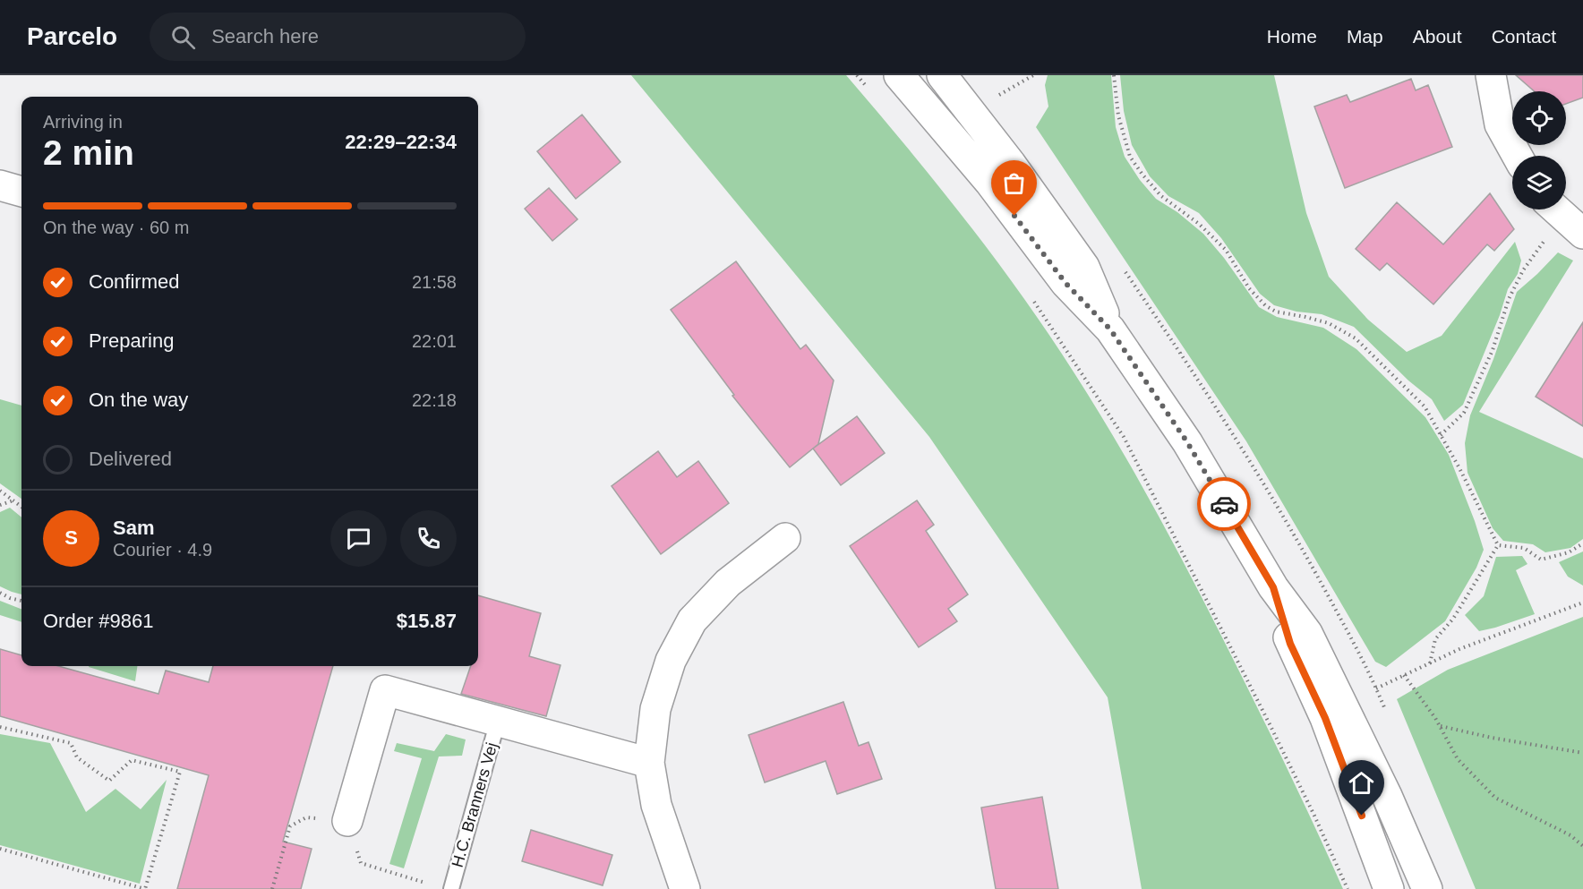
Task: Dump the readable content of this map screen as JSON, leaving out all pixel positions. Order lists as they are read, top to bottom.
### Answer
{
  "streets": {
    "street": ["H.C. Branners Vej"]
  },
  "page": {
    "header": "Parcelo",
    "search": "Search here",
    "nav": [
      "Home",
      "Map",
      "About",
      "Contact"
    ],
    "heading": ["2 min", "Arriving in", "22:29–22:34"],
    "panel": [
      "Sam",
      "Courier · 4.9",
      "Order #9861",
      "$15.87"
    ],
    "bar": "On the way · 60 m",
    "list": [
      ["Confirmed", "21:58"],
      ["Preparing", "22:01"],
      ["On the way", "22:18"],
      "Delivered"
    ],
    "round": "S"
  }
}
